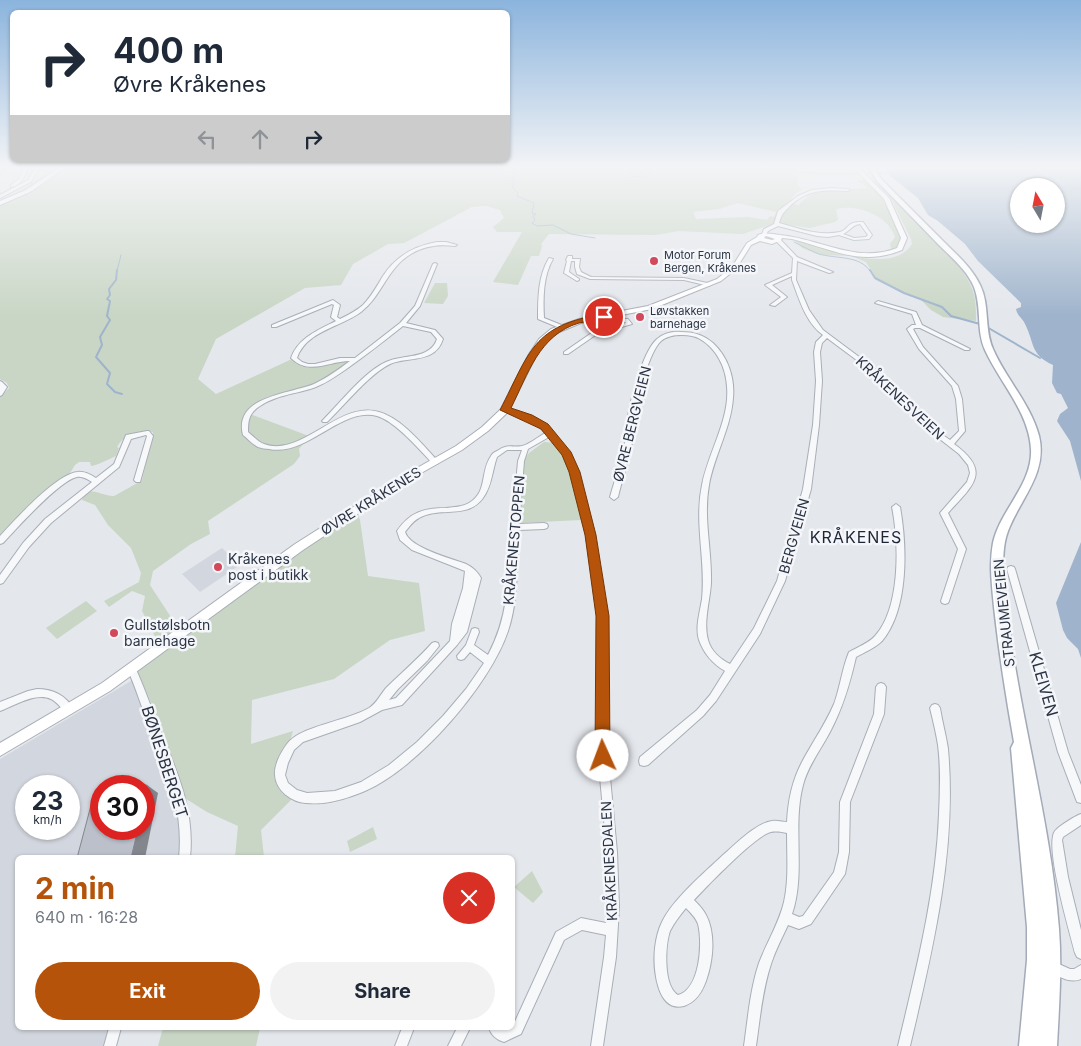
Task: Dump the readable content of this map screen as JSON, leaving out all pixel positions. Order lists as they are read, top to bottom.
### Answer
{
  "streets": {
    "main road": ["ØVRE KRÅKENES", "STRAUMEVEIEN"],
    "street": [
      "KRÅKENESVEIEN",
      "ØVRE BERGVEIEN",
      "BERGVEIEN",
      "KRÅKENESTOPPEN",
      "KLEIVEN",
      "BØNESBERGET",
      "KRÅKENESDALEN"
    ]
  },
  "crossings": [
    ["KRÅKENESVEIEN", "BERGVEIEN"],
    ["ØVRE BERGVEIEN", "BERGVEIEN"],
    ["ØVRE KRÅKENES", "BØNESBERGET"],
    ["ØVRE KRÅKENES", "KRÅKENESDALEN"],
    ["KRÅKENESTOPPEN", "KRÅKENESDALEN"]
  ],
  "districts": ["KRÅKENES"],
  "places": [
    "Motor Forum Bergen, Kråkenes",
    "Løvstakken barnehage",
    "Kråkenes post i butikk",
    "Gullstølsbotn barnehage"
  ],
  "north": "top",
  "page": {
    "turn": ["400 m", "Øvre Kråkenes"],
    "speed": "23 km/h",
    "limit": "30",
    "heading": ["2 min", "640 m · 16:28"],
    "buttons": ["Exit", "Share"]
  }
}
